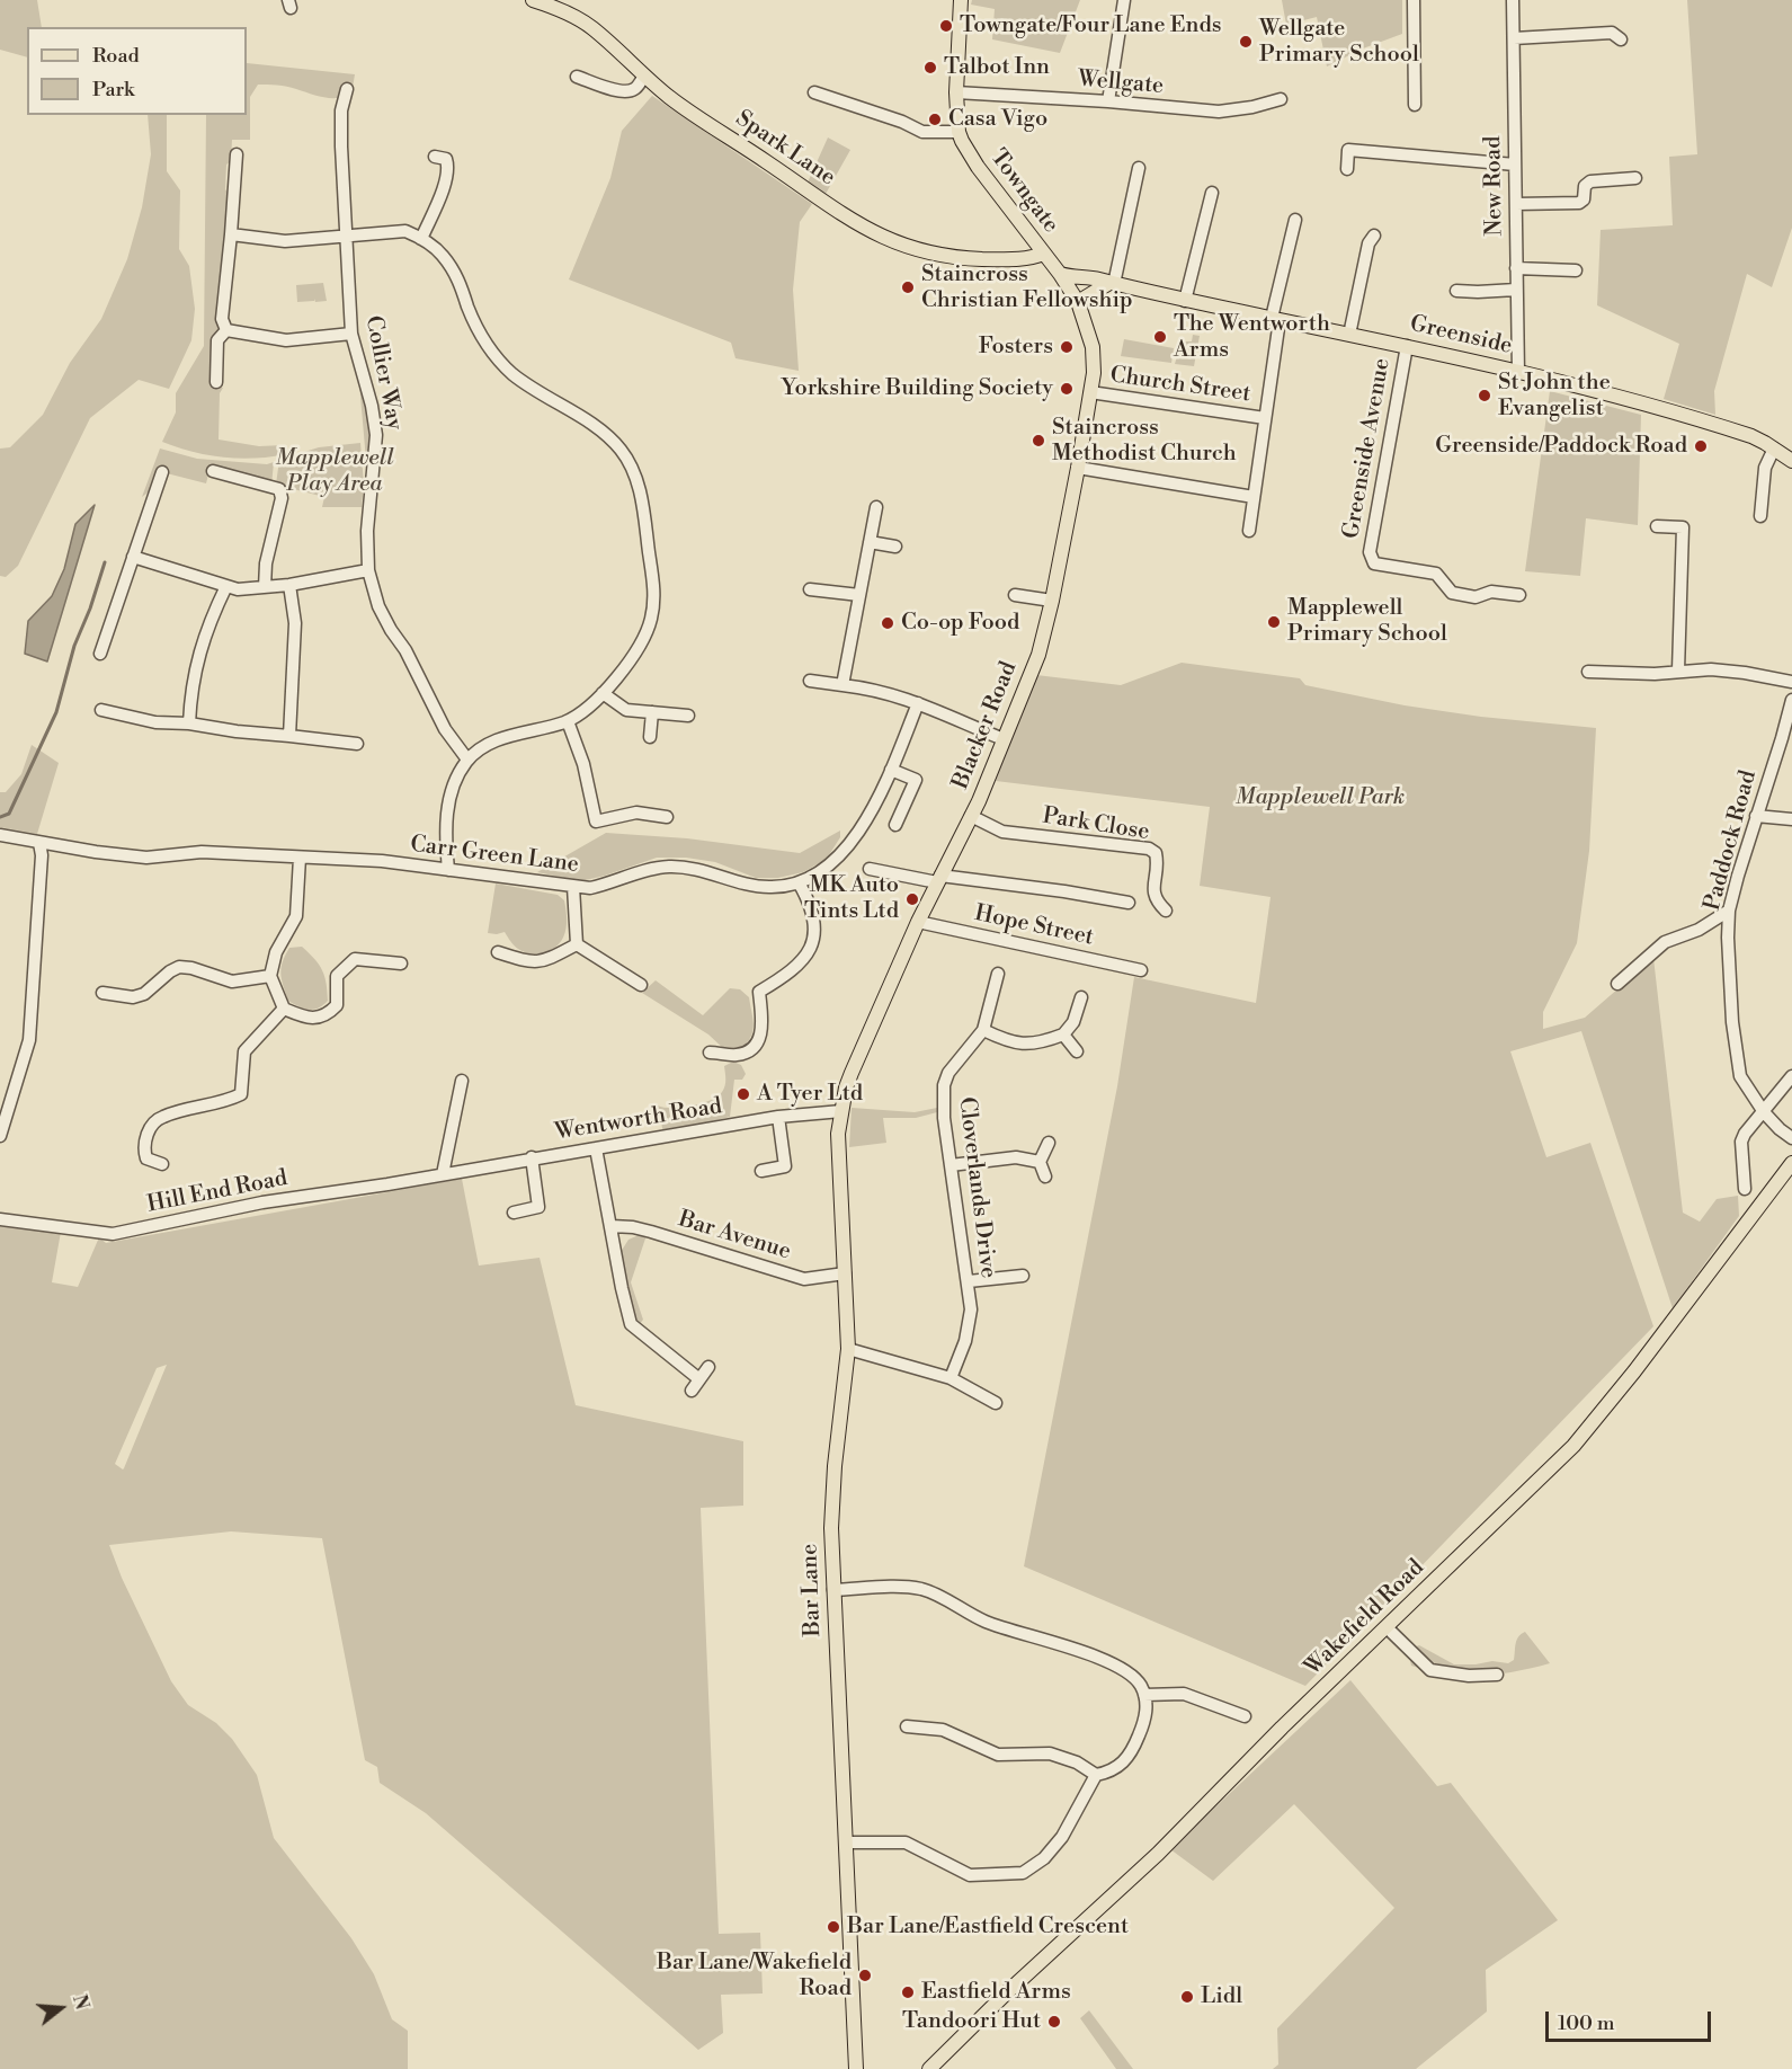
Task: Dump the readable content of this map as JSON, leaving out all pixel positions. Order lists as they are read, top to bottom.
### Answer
{
  "streets": {
    "main road": [
      "Spark Lane",
      "Towngate",
      "Greenside",
      "Blacker Road",
      "Bar Lane",
      "Wakefield Road"
    ],
    "street": [
      "Wellgate",
      "New Road",
      "Collier Way",
      "Church Street",
      "Greenside Avenue",
      "Park Close",
      "Paddock Road",
      "Carr Green Lane",
      "Hope Street",
      "Wentworth Road",
      "Cloverlands Drive",
      "Hill End Road",
      "Bar Avenue"
    ]
  },
  "crossings": [
    ["Wellgate", "Towngate"],
    ["Spark Lane", "Towngate"],
    ["New Road", "Greenside"],
    ["Towngate", "Greenside"],
    ["Towngate", "Blacker Road"],
    ["Greenside", "Greenside Avenue"],
    ["Greenside", "Blacker Road"],
    ["Church Street", "Blacker Road"],
    ["Blacker Road", "Park Close"],
    ["Blacker Road", "Hope Street"],
    ["Blacker Road", "Wentworth Road"],
    ["Blacker Road", "Bar Lane"],
    ["Wentworth Road", "Hill End Road"],
    ["Wentworth Road", "Bar Lane"],
    ["Bar Avenue", "Bar Lane"]
  ],
  "parks": ["Mapplewell Play Area", "Mapplewell Park"],
  "places": [
    "Towngate/Four Lane Ends",
    "Wellgate Primary School",
    "Talbot Inn",
    "Casa Vigo",
    "Staincross Christian Fellowship",
    "The Wentworth Arms",
    "Fosters",
    "Yorkshire Building Society",
    "St John the Evangelist",
    "Staincross Methodist Church",
    "Greenside/Paddock Road",
    "Mapplewell Primary School",
    "Co-op Food",
    "MK Auto Tints Ltd",
    "A Tyer Ltd",
    "Bar Lane/Eastfield Crescent",
    "Bar Lane/Wakefield Road",
    "Eastfield Arms",
    "Lidl",
    "Tandoori Hut"
  ],
  "legend": ["Road", "Park"],
  "scale_bar": "100 m",
  "north": "right"
}
